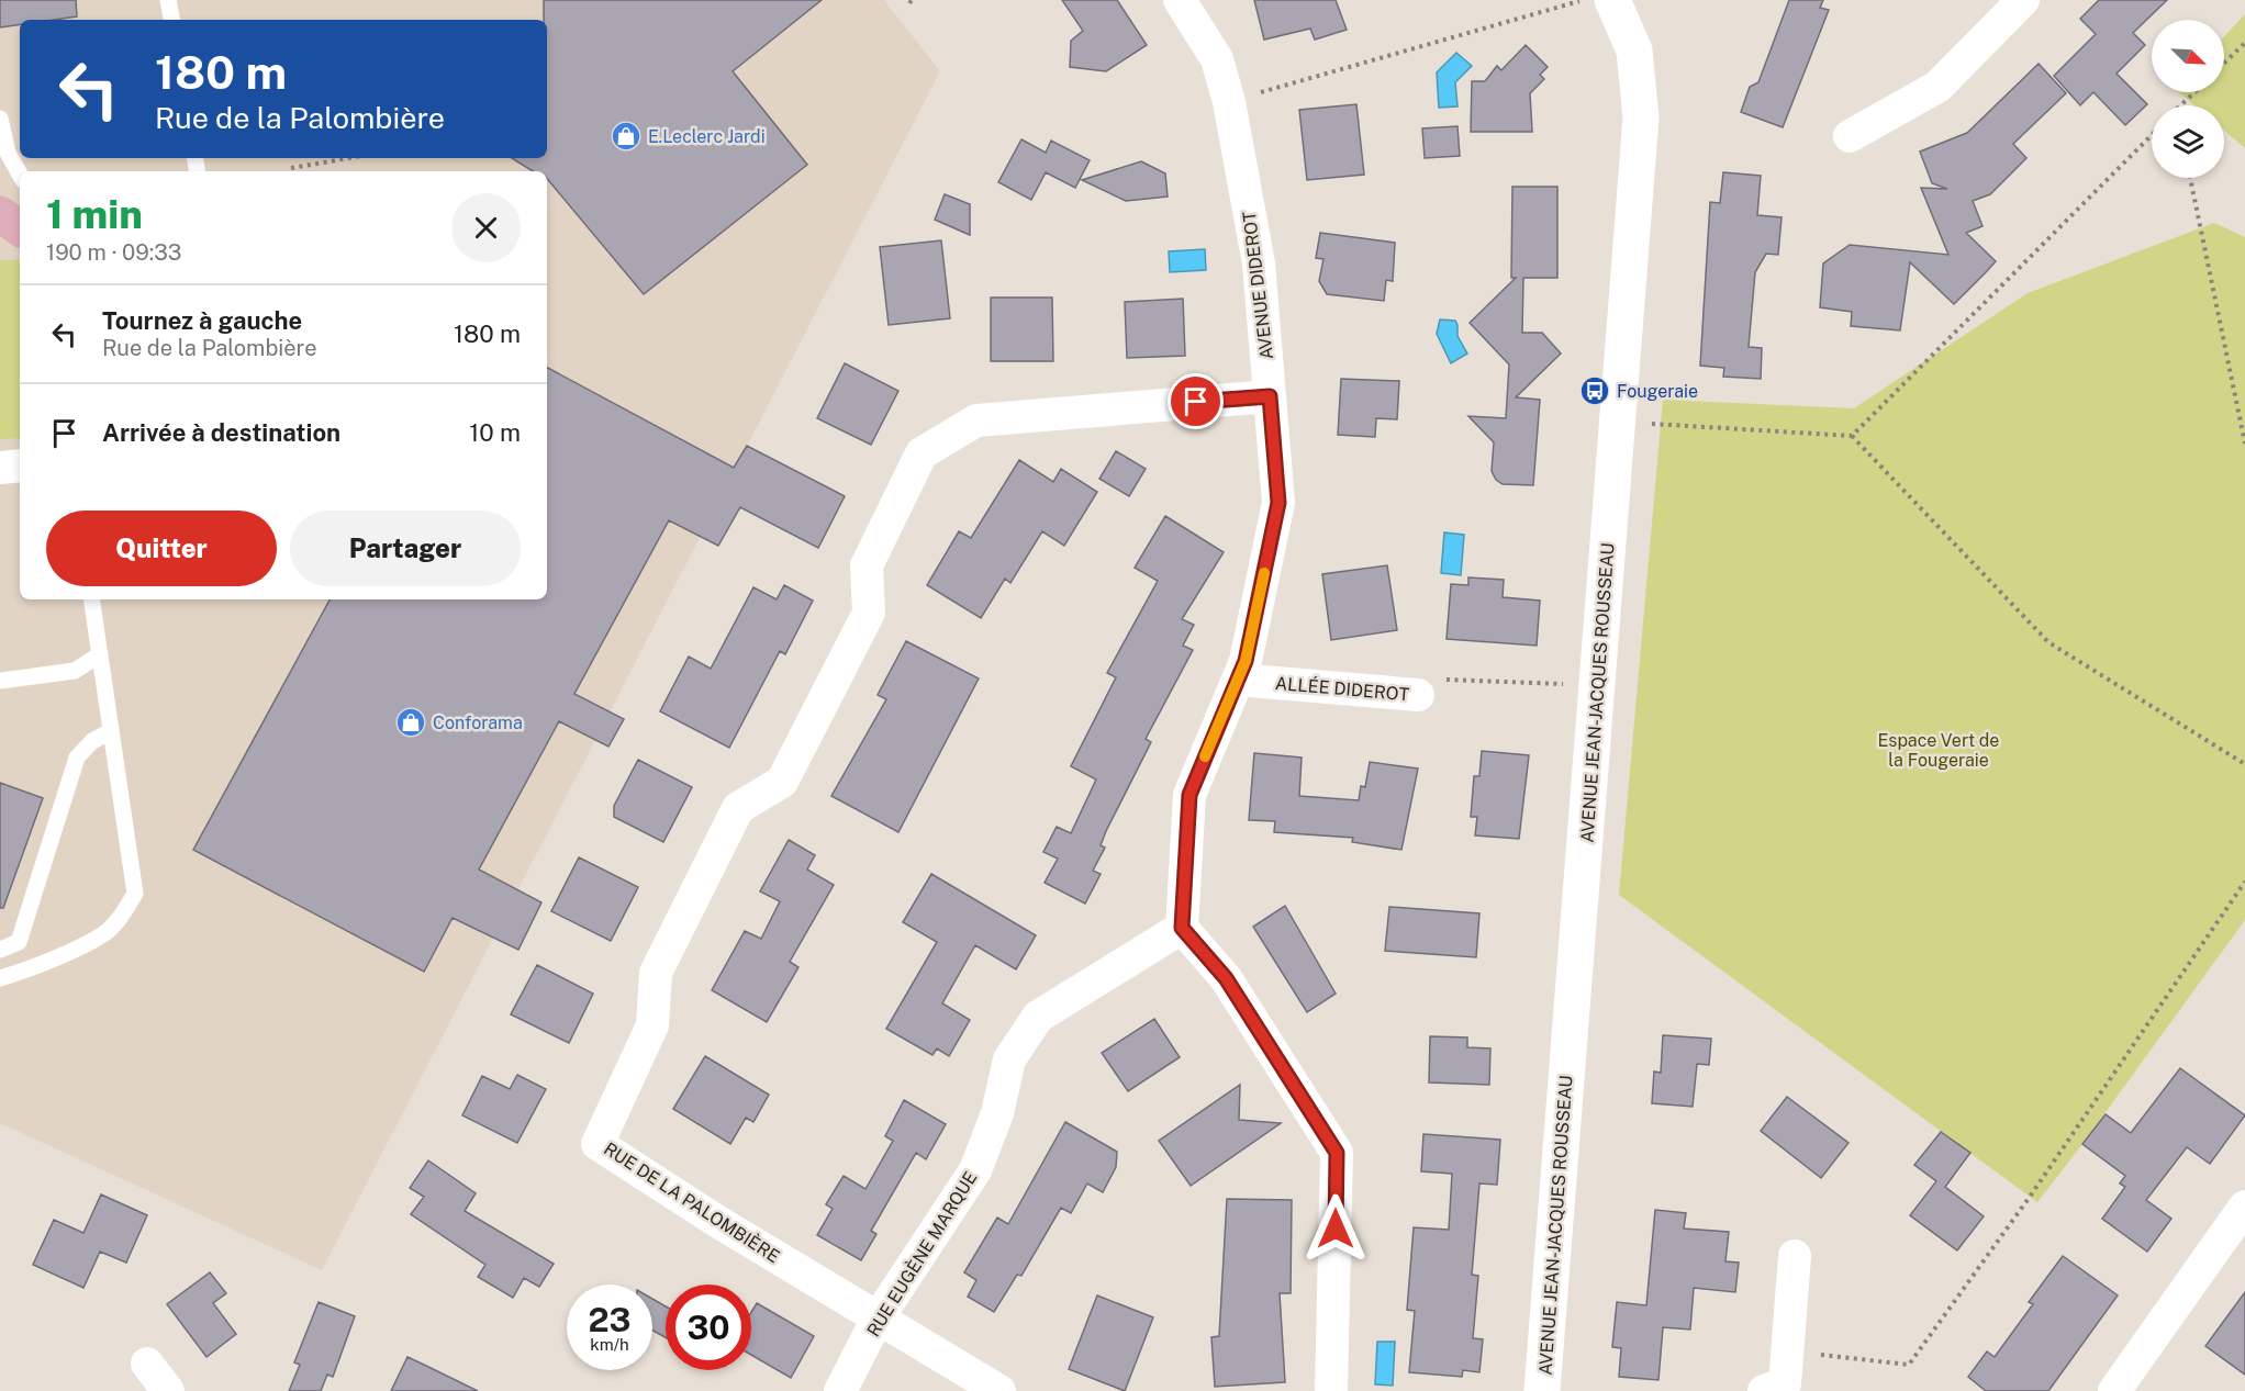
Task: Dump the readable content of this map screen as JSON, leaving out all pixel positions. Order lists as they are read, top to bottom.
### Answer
{
  "streets": {
    "street": [
      "AVENUE DIDEROT",
      "ALLÉE DIDEROT",
      "AVENUE JEAN-JACQUES ROUSSEAU",
      "RUE DE LA PALOMBIÈRE",
      "RUE EUGÈNE MARQUE"
    ]
  },
  "crossings": [
    ["AVENUE DIDEROT", "ALLÉE DIDEROT"],
    ["AVENUE DIDEROT", "RUE DE LA PALOMBIÈRE"],
    ["AVENUE DIDEROT", "RUE EUGÈNE MARQUE"],
    ["ALLÉE DIDEROT", "AVENUE JEAN-JACQUES ROUSSEAU"],
    ["RUE DE LA PALOMBIÈRE", "RUE EUGÈNE MARQUE"]
  ],
  "parks": ["Espace Vert de la Fougeraie"],
  "places": {
    "shop": ["E.Leclerc Jardi", "Conforama"],
    "bus stop": ["Fougeraie"]
  },
  "north": "bottom right",
  "page": {
    "turn": ["180 m", "Rue de la Palombière"],
    "heading": ["1 min", "190 m · 09:33"],
    "list": [
      {
        "name": "Tournez à gauche",
        "note": "Rue de la Palombière",
        "value": "180 m"
      },
      {
        "name": "Arrivée à destination",
        "value": "10 m"
      }
    ],
    "buttons": ["Quitter", "Partager"],
    "speed": "23 km/h",
    "limit": "30"
  }
}
